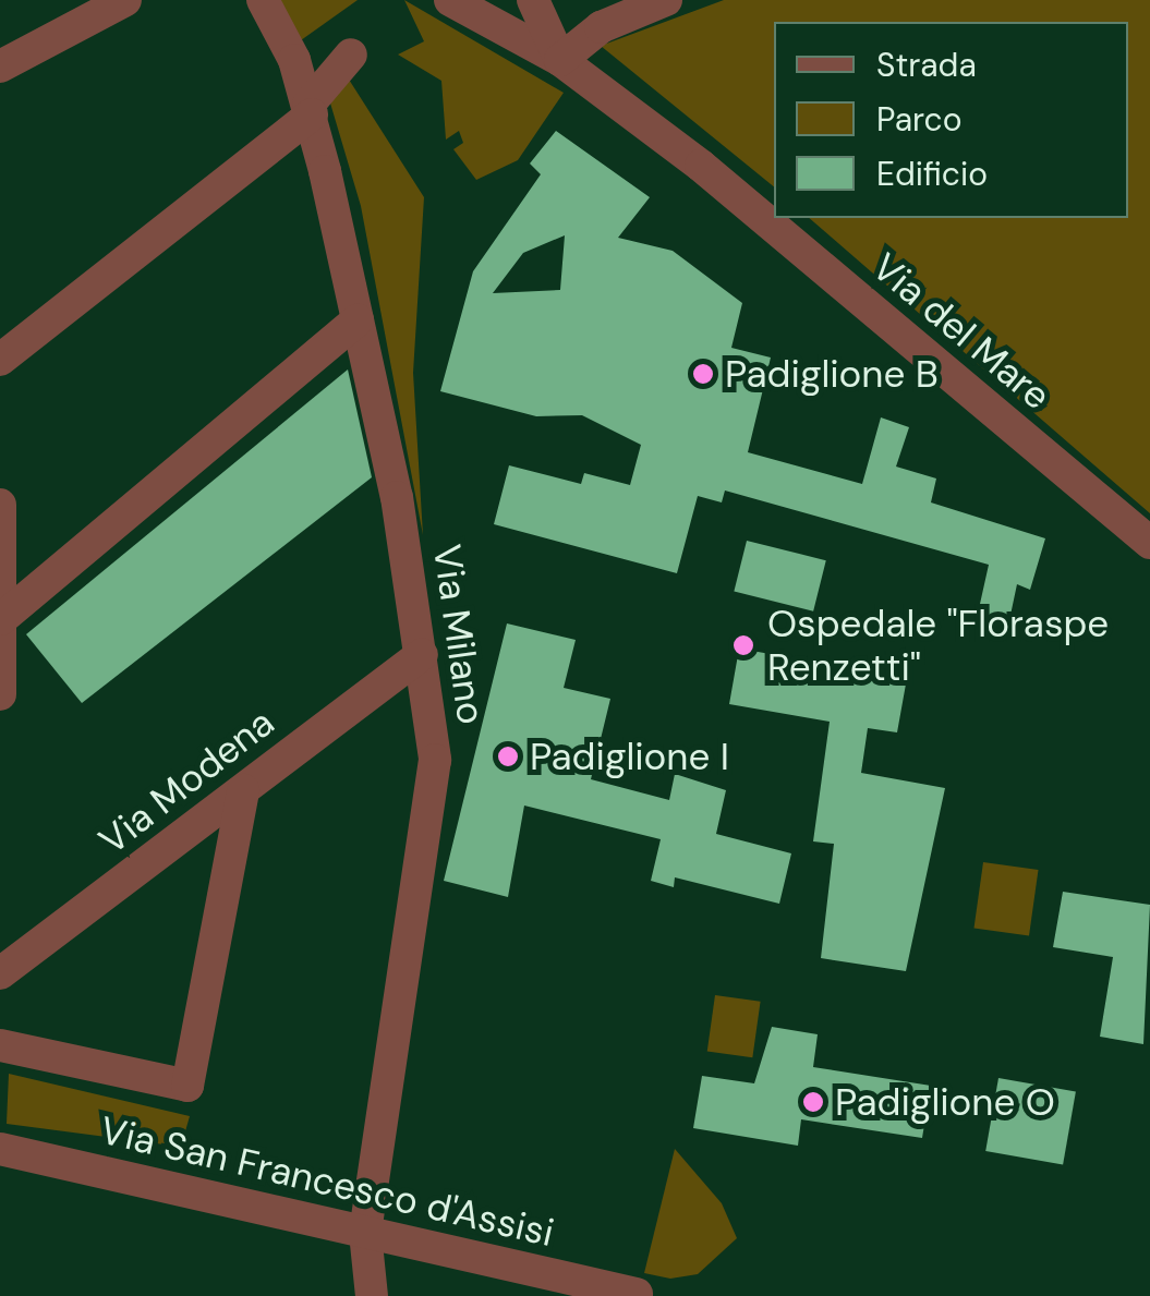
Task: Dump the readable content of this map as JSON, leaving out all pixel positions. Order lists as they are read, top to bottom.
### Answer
{
  "streets": {
    "street": [
      "Via del Mare",
      "Via Milano",
      "Via Modena",
      "Via San Francesco d'Assisi"
    ]
  },
  "crossings": [
    ["Via Milano", "Via Modena"],
    ["Via Milano", "Via San Francesco d'Assisi"]
  ],
  "places": [
    "Padiglione B",
    "Ospedale \"Floraspe Renzetti\"",
    "Padiglione I",
    "Padiglione O"
  ],
  "legend": ["Strada", "Parco", "Edificio"]
}
